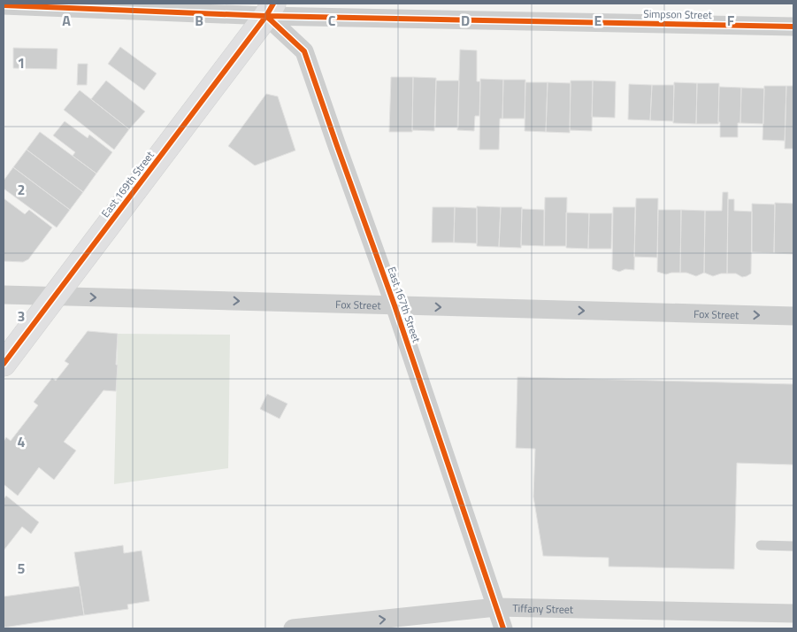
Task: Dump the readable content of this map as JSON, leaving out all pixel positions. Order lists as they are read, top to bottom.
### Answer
{
  "streets": {
    "street": [
      "Simpson Street",
      "East 169th Street",
      "Fox Street",
      "East 167th Street",
      "Tiffany Street"
    ]
  },
  "crossings": [
    ["Simpson Street", "East 169th Street"],
    ["Simpson Street", "East 167th Street"],
    ["East 169th Street", "Fox Street"],
    ["East 169th Street", "East 167th Street"],
    ["Fox Street", "East 167th Street"],
    ["East 167th Street", "Tiffany Street"]
  ],
  "one_way": ["Fox Street", "Tiffany Street"],
  "grid": {
    "columns": [
      "A",
      "B",
      "C",
      "D",
      "E",
      "F"
    ],
    "rows": [
      "1",
      "2",
      "3",
      "4",
      "5"
    ]
  }
}
